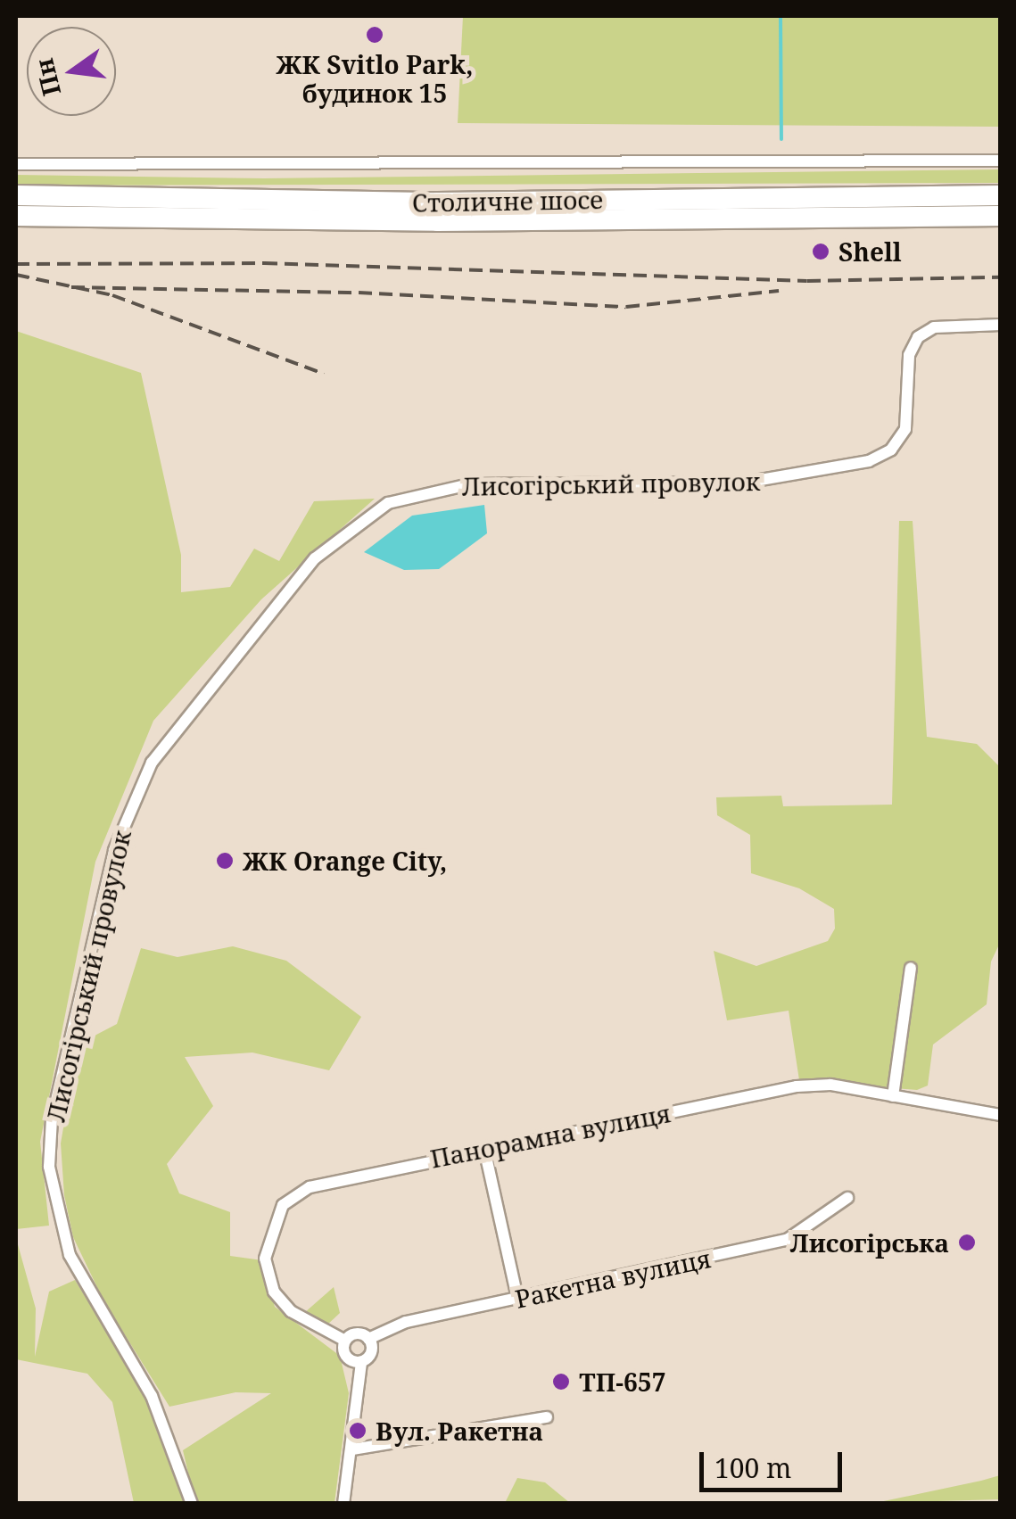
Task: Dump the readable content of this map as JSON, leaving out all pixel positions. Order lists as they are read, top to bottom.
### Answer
{
  "streets": {
    "highway": ["Столичне шосе"],
    "street": ["Лисогірський провулок", "Панорамна вулиця", "Ракетна вулиця"]
  },
  "crossings": [
    ["Панорамна вулиця", "Ракетна вулиця"]
  ],
  "places": [
    "ЖК Svitlo Park, будинок 15",
    "Shell",
    "ЖК Orange City,",
    "Лисогірська",
    "ТП-657",
    "Вул. Ракетна"
  ],
  "scale_bar": "100 m",
  "north": "left"
}
